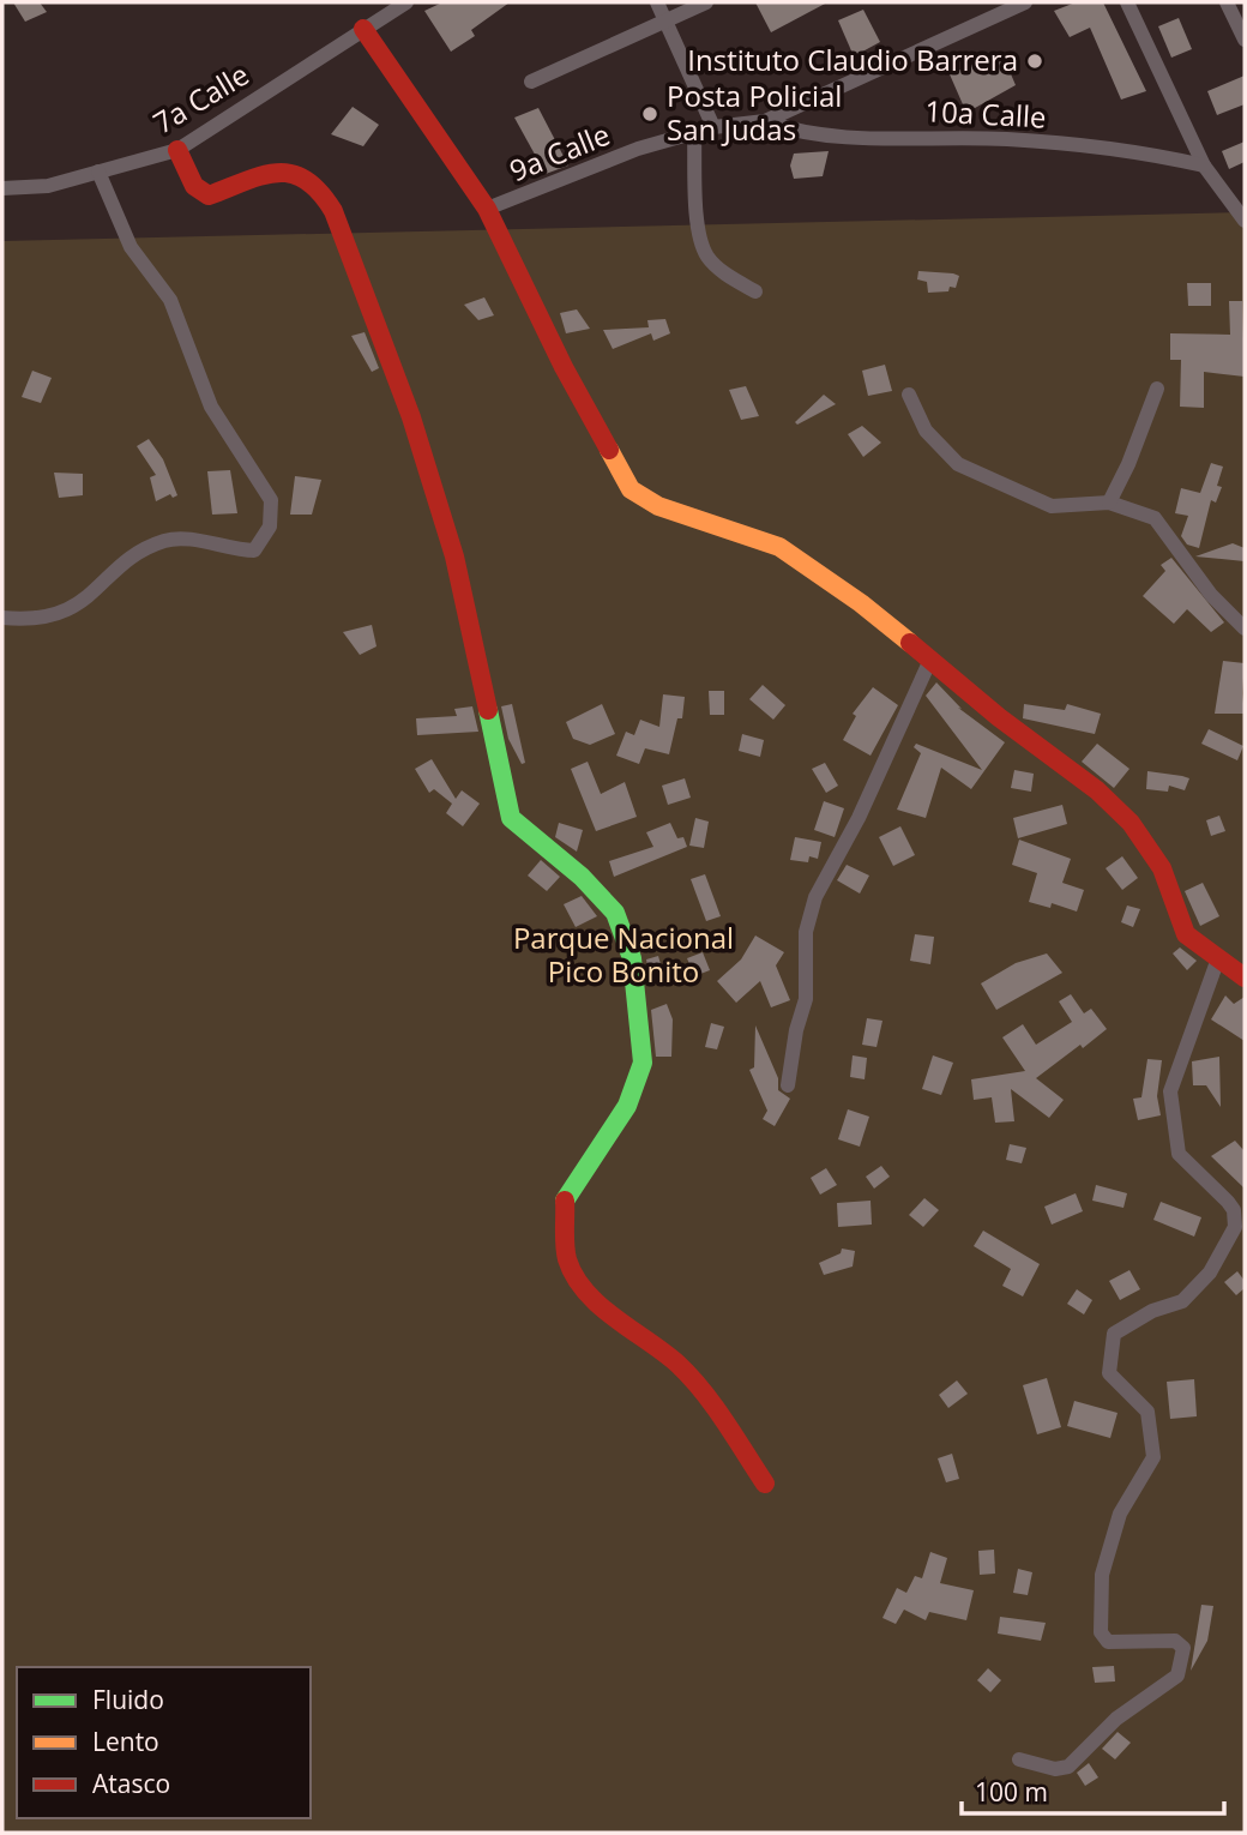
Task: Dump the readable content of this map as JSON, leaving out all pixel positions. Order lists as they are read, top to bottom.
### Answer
{
  "streets": {
    "street": ["7a Calle", "10a Calle", "9a Calle"]
  },
  "crossings": [
    ["10a Calle", "9a Calle"]
  ],
  "parks": ["Parque Nacional Pico Bonito"],
  "places": ["Instituto Claudio Barrera", "Posta Policial San Judas"],
  "legend": ["Fluido", "Lento", "Atasco"],
  "scale_bar": "100 m"
}
